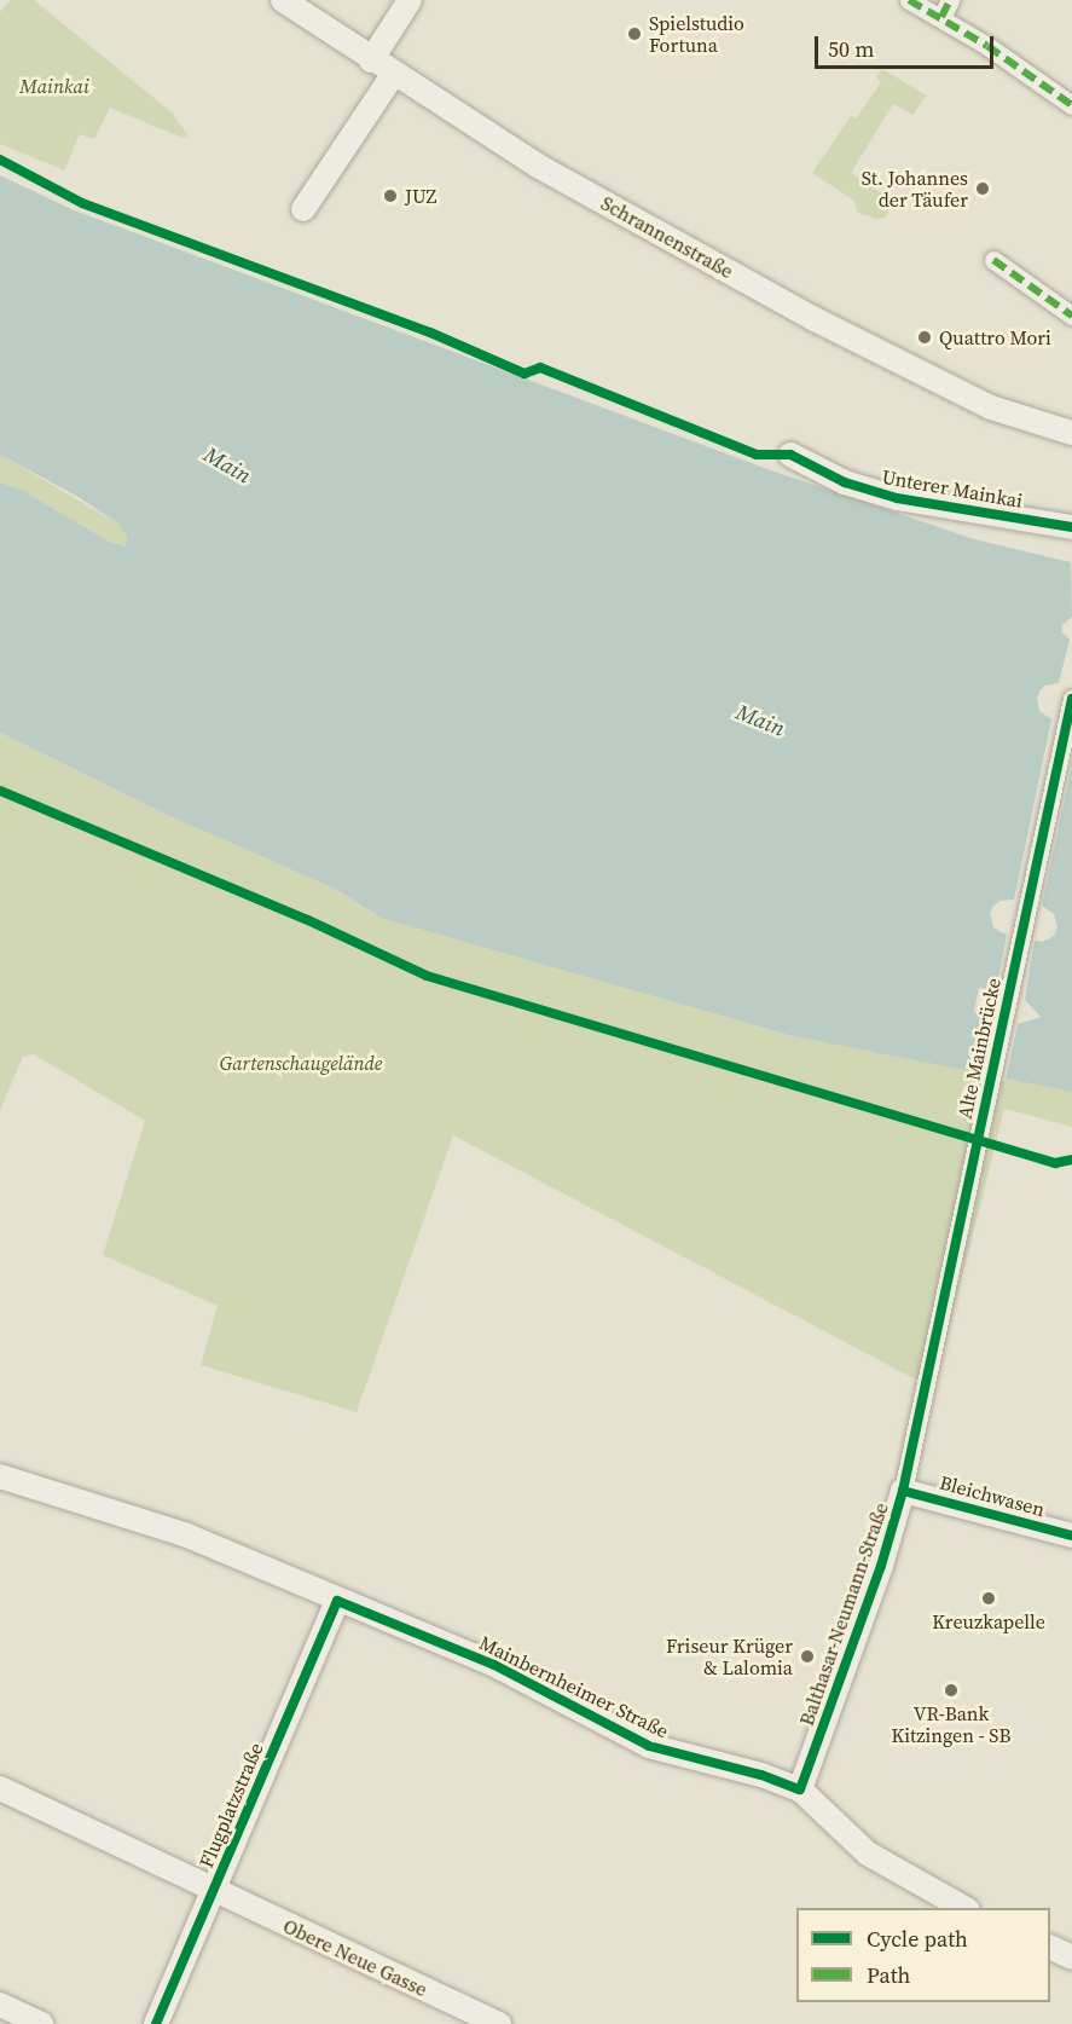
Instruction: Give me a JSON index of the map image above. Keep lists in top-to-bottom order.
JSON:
{
  "streets": {
    "street": [
      "Schrannenstraße",
      "Unterer Mainkai",
      "Alte Mainbrücke",
      "Bleichwasen",
      "Balthasar-Neumann-Straße",
      "Mainbernheimer Straße",
      "Flugplatzstraße",
      "Obere Neue Gasse"
    ]
  },
  "crossings": [
    ["Alte Mainbrücke", "Balthasar-Neumann-Straße"],
    ["Bleichwasen", "Balthasar-Neumann-Straße"],
    ["Balthasar-Neumann-Straße", "Mainbernheimer Straße"],
    ["Mainbernheimer Straße", "Flugplatzstraße"],
    ["Flugplatzstraße", "Obere Neue Gasse"]
  ],
  "water": ["Main"],
  "parks": ["Mainkai", "Gartenschaugelände"],
  "places": [
    "Spielstudio Fortuna",
    "St. Johannes der Täufer",
    "JUZ",
    "Quattro Mori",
    "Kreuzkapelle",
    "Friseur Krüger & Lalomia",
    "VR-Bank Kitzingen - SB"
  ],
  "legend": ["Cycle path", "Path"],
  "scale_bar": "50 m"
}
